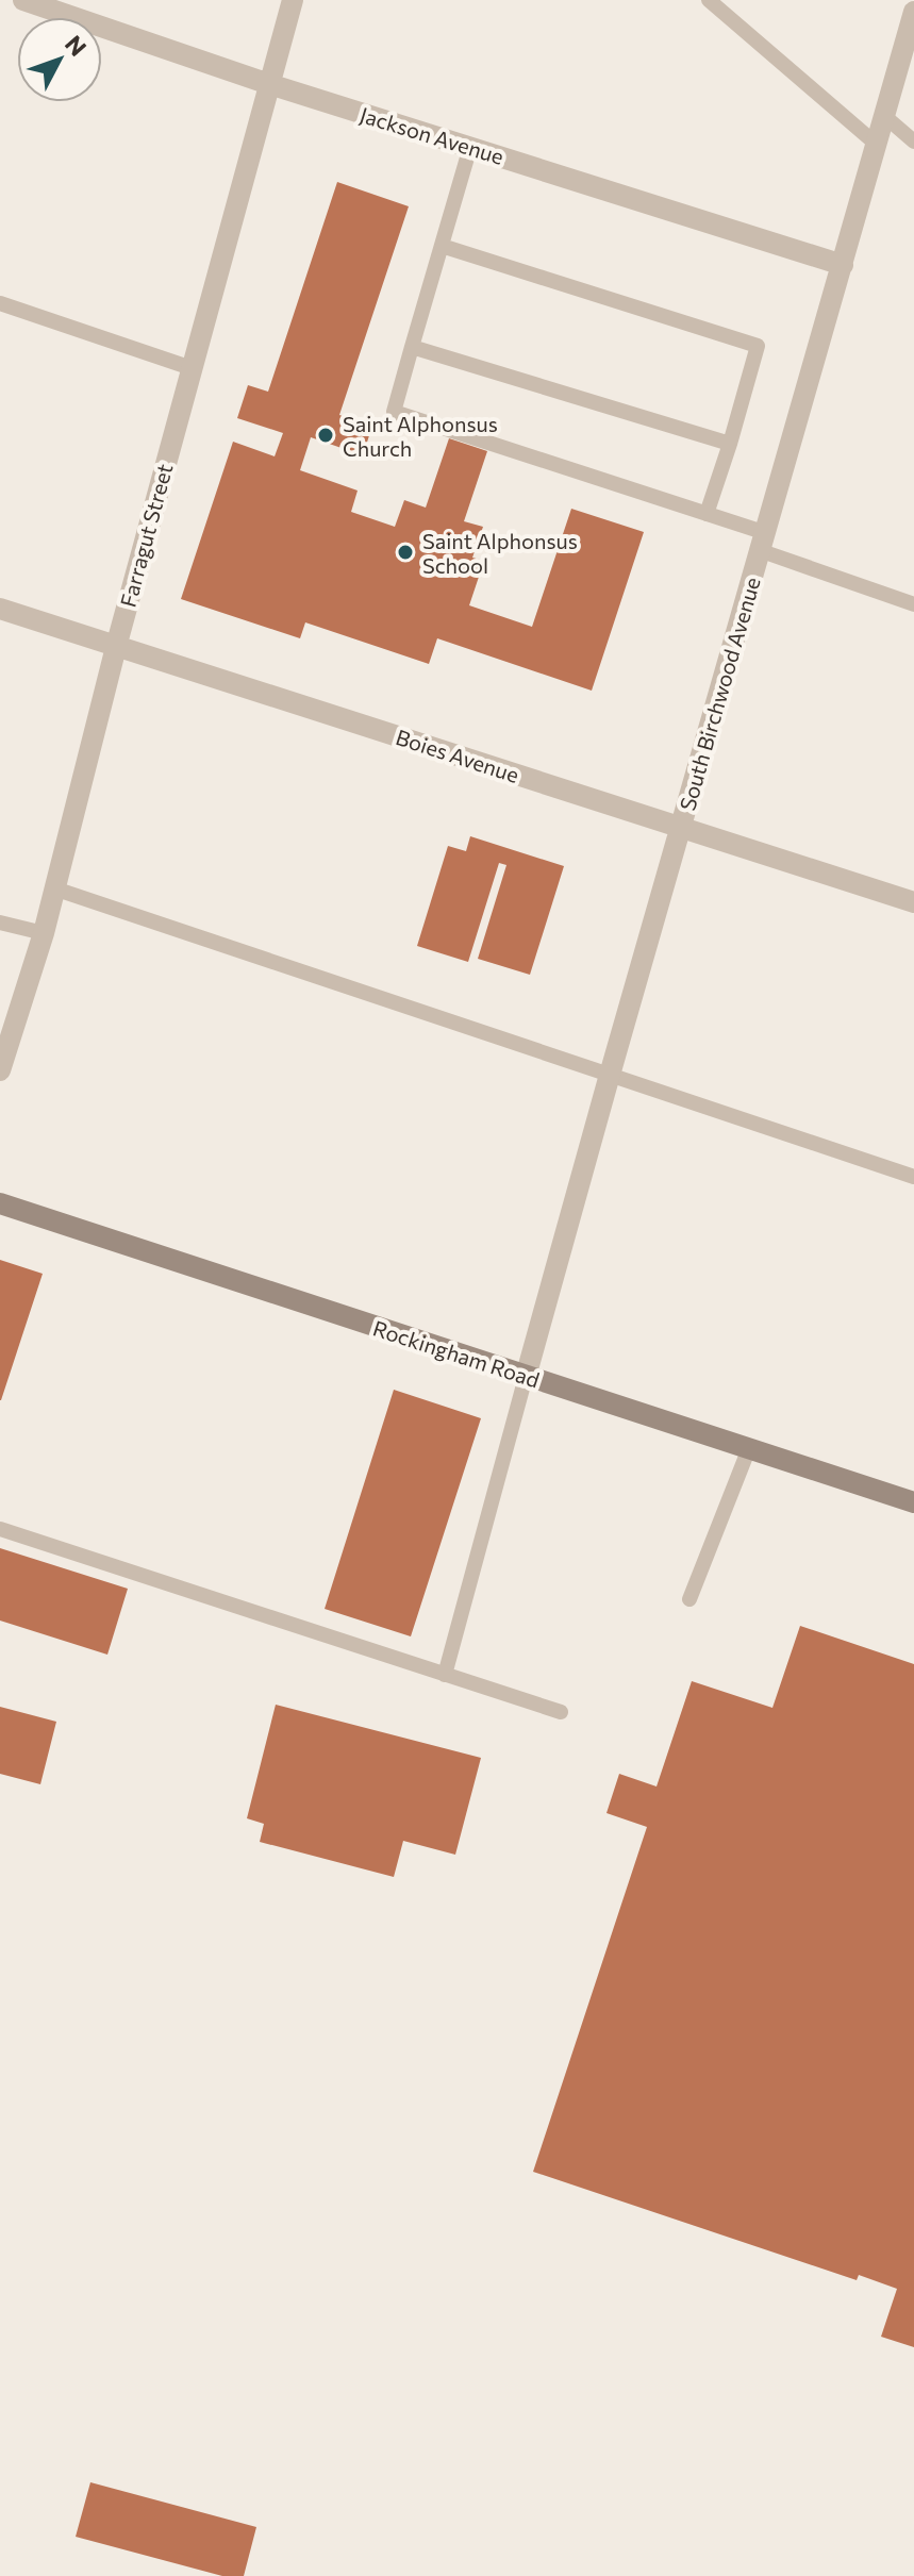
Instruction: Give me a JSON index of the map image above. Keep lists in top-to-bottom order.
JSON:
{
  "streets": {
    "street": [
      "Jackson Avenue",
      "Farragut Street",
      "South Birchwood Avenue",
      "Boies Avenue",
      "Rockingham Road"
    ]
  },
  "crossings": [
    ["Jackson Avenue", "Farragut Street"],
    ["Jackson Avenue", "South Birchwood Avenue"],
    ["Farragut Street", "Boies Avenue"],
    ["South Birchwood Avenue", "Boies Avenue"],
    ["South Birchwood Avenue", "Rockingham Road"]
  ],
  "places": ["Saint Alphonsus Church", "Saint Alphonsus School"],
  "north": "top right"
}
